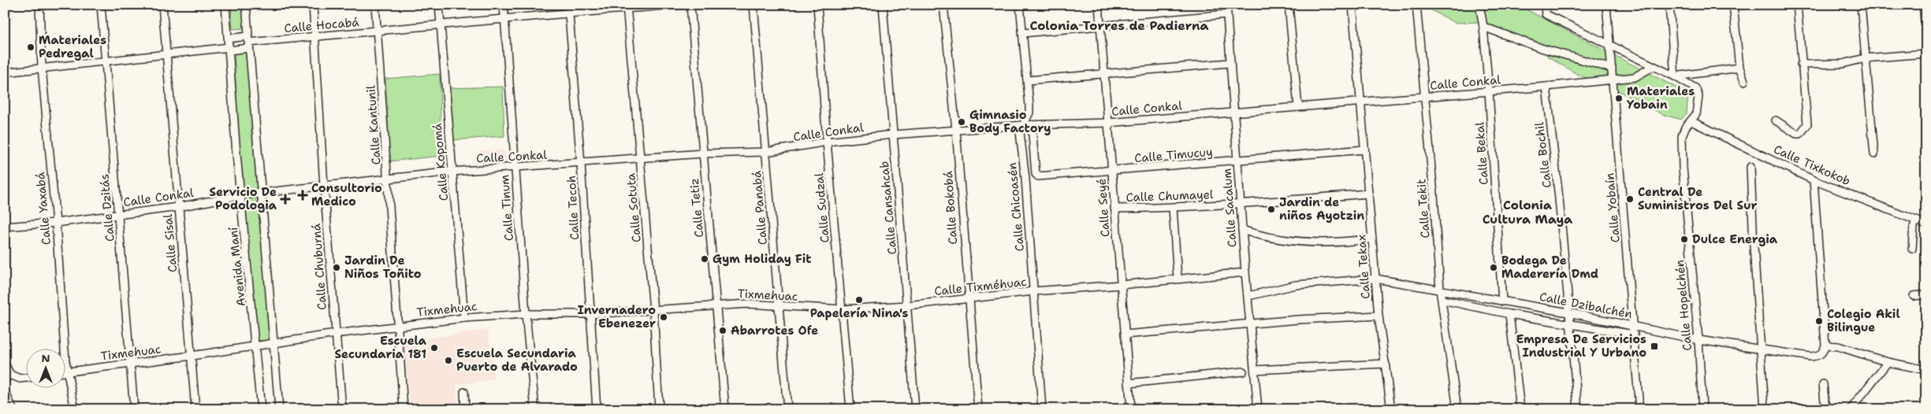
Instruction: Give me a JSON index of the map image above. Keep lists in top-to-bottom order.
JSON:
{
  "streets": {
    "street": [
      "Calle Hocabá",
      "Calle Conkal",
      "Calle Kantunil",
      "Calle Bekal",
      "Calle Timucuy",
      "Calle Bochil",
      "Calle Kopomá",
      "Calle Tixkokob",
      "Calle Chumayel",
      "Calle Chicoasén",
      "Calle Dzitás",
      "Calle Tinum",
      "Calle Tecoh",
      "Calle Sotuta",
      "Calle Tetiz",
      "Calle Panabá",
      "Calle Sudzal",
      "Calle Cansahcab",
      "Calle Bokobá",
      "Calle Seyé",
      "Calle Sacalum",
      "Calle Yobaín",
      "Calle Yaxabá",
      "Calle Tekit",
      "Calle Sisal",
      "Avenida Maní",
      "Calle Chuburná",
      "Calle Tekax",
      "Calle Tixméhuac",
      "Tixmehuac",
      "Calle Dzibalchén",
      "Calle Hopelchén"
    ]
  },
  "crossings": [
    ["Calle Hocabá", "Calle Kantunil"],
    ["Calle Hocabá", "Calle Kopomá"],
    ["Calle Hocabá", "Calle Dzitás"],
    ["Calle Hocabá", "Calle Tinum"],
    ["Calle Hocabá", "Calle Tecoh"],
    ["Calle Hocabá", "Calle Sotuta"],
    ["Calle Hocabá", "Calle Yaxabá"],
    ["Calle Hocabá", "Calle Sisal"],
    ["Calle Hocabá", "Avenida Maní"],
    ["Calle Hocabá", "Calle Chuburná"],
    ["Calle Conkal", "Calle Kantunil"],
    ["Calle Conkal", "Calle Bekal"],
    ["Calle Conkal", "Calle Timucuy"],
    ["Calle Conkal", "Calle Bochil"],
    ["Calle Conkal", "Calle Kopomá"],
    ["Calle Conkal", "Calle Chicoasén"],
    ["Calle Conkal", "Calle Dzitás"],
    ["Calle Conkal", "Calle Tinum"],
    ["Calle Conkal", "Calle Tecoh"],
    ["Calle Conkal", "Calle Sotuta"],
    ["Calle Conkal", "Calle Tetiz"],
    ["Calle Conkal", "Calle Panabá"],
    ["Calle Conkal", "Calle Sudzal"],
    ["Calle Conkal", "Calle Cansahcab"],
    ["Calle Conkal", "Calle Bokobá"],
    ["Calle Conkal", "Calle Seyé"],
    ["Calle Conkal", "Calle Sacalum"],
    ["Calle Conkal", "Calle Yobaín"],
    ["Calle Conkal", "Calle Yaxabá"],
    ["Calle Conkal", "Calle Tekit"],
    ["Calle Conkal", "Calle Sisal"],
    ["Calle Conkal", "Avenida Maní"],
    ["Calle Conkal", "Calle Chuburná"],
    ["Calle Conkal", "Calle Tekax"],
    ["Calle Kantunil", "Tixmehuac"],
    ["Calle Bekal", "Calle Dzibalchén"],
    ["Calle Timucuy", "Calle Seyé"],
    ["Calle Timucuy", "Calle Sacalum"],
    ["Calle Timucuy", "Calle Tekax"],
    ["Calle Bochil", "Calle Dzibalchén"],
    ["Calle Kopomá", "Tixmehuac"],
    ["Calle Tixkokob", "Calle Hopelchén"],
    ["Calle Chumayel", "Calle Seyé"],
    ["Calle Chumayel", "Calle Sacalum"],
    ["Calle Chumayel", "Calle Tekax"],
    ["Calle Chicoasén", "Calle Tixméhuac"],
    ["Calle Dzitás", "Tixmehuac"],
    ["Calle Tinum", "Tixmehuac"],
    ["Calle Tecoh", "Tixmehuac"],
    ["Calle Sotuta", "Tixmehuac"],
    ["Calle Tetiz", "Tixmehuac"],
    ["Calle Panabá", "Tixmehuac"],
    ["Calle Sudzal", "Calle Tixméhuac"],
    ["Calle Sudzal", "Tixmehuac"],
    ["Calle Cansahcab", "Calle Tixméhuac"],
    ["Calle Bokobá", "Calle Tixméhuac"],
    ["Calle Seyé", "Calle Tixméhuac"],
    ["Calle Sacalum", "Calle Tixméhuac"],
    ["Calle Sacalum", "Calle Dzibalchén"],
    ["Calle Yobaín", "Calle Dzibalchén"],
    ["Calle Yaxabá", "Tixmehuac"],
    ["Calle Tekit", "Calle Dzibalchén"],
    ["Calle Sisal", "Tixmehuac"],
    ["Avenida Maní", "Tixmehuac"],
    ["Calle Chuburná", "Tixmehuac"],
    ["Calle Tekax", "Calle Dzibalchén"],
    ["Calle Tixméhuac", "Tixmehuac"],
    ["Calle Dzibalchén", "Calle Hopelchén"]
  ],
  "districts": ["Colonia Torres de Padierna", "Colonia Cultura Maya"],
  "places": {
    "other": [
      "Materiales Pedregal",
      "Materiales Yobain",
      "Gimnasio Body Factory",
      "Central De Suministros Del Sur",
      "Jardin de niños Ayotzin",
      "Dulce Energia",
      "Gym Holiday Fit",
      "Jardin De Niños Toñito",
      "Bodega De Maderería Dmd",
      "Papelería Nina's",
      "Invernadero Ebenezer",
      "Colegio Akil Bilingue",
      "Abarrotes Ofe",
      "Escuela Secundaria 181",
      "Escuela Secundaria Puerto de Alvarado"
    ],
    "health": ["Consultorio Medico", "Servicio De Podologia"],
    "transit": ["Empresa De Servicios Industrial Y Urbano"]
  },
  "north": "top"
}
